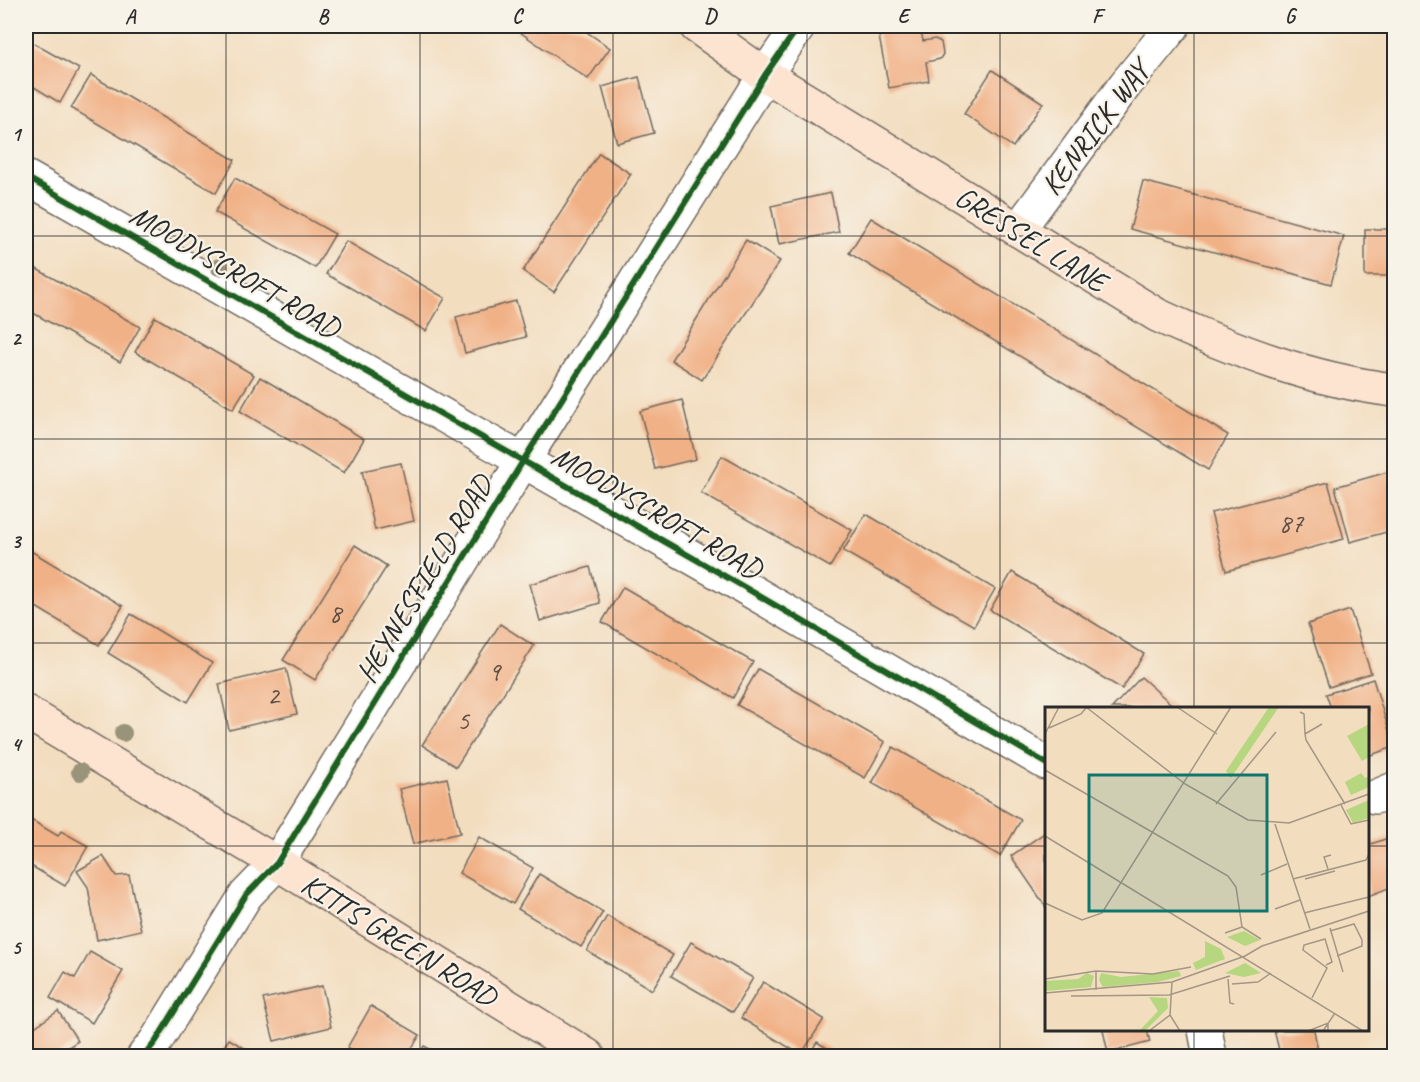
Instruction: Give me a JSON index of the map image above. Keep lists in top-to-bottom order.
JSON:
{
  "streets": {
    "street": [
      "KENRICK WAY",
      "GRESSEL LANE",
      "MOODYSCROFT ROAD",
      "HEYNESFIELD ROAD",
      "KITTS GREEN ROAD"
    ]
  },
  "crossings": [
    ["KENRICK WAY", "GRESSEL LANE"],
    ["GRESSEL LANE", "HEYNESFIELD ROAD"],
    ["MOODYSCROFT ROAD", "HEYNESFIELD ROAD"],
    ["HEYNESFIELD ROAD", "KITTS GREEN ROAD"]
  ],
  "house_numbers": [
    "87",
    "8",
    "9",
    "2",
    "5"
  ],
  "grid": {
    "columns": [
      "A",
      "B",
      "C",
      "D",
      "E",
      "F",
      "G"
    ],
    "rows": [
      "1",
      "2",
      "3",
      "4",
      "5"
    ]
  }
}
